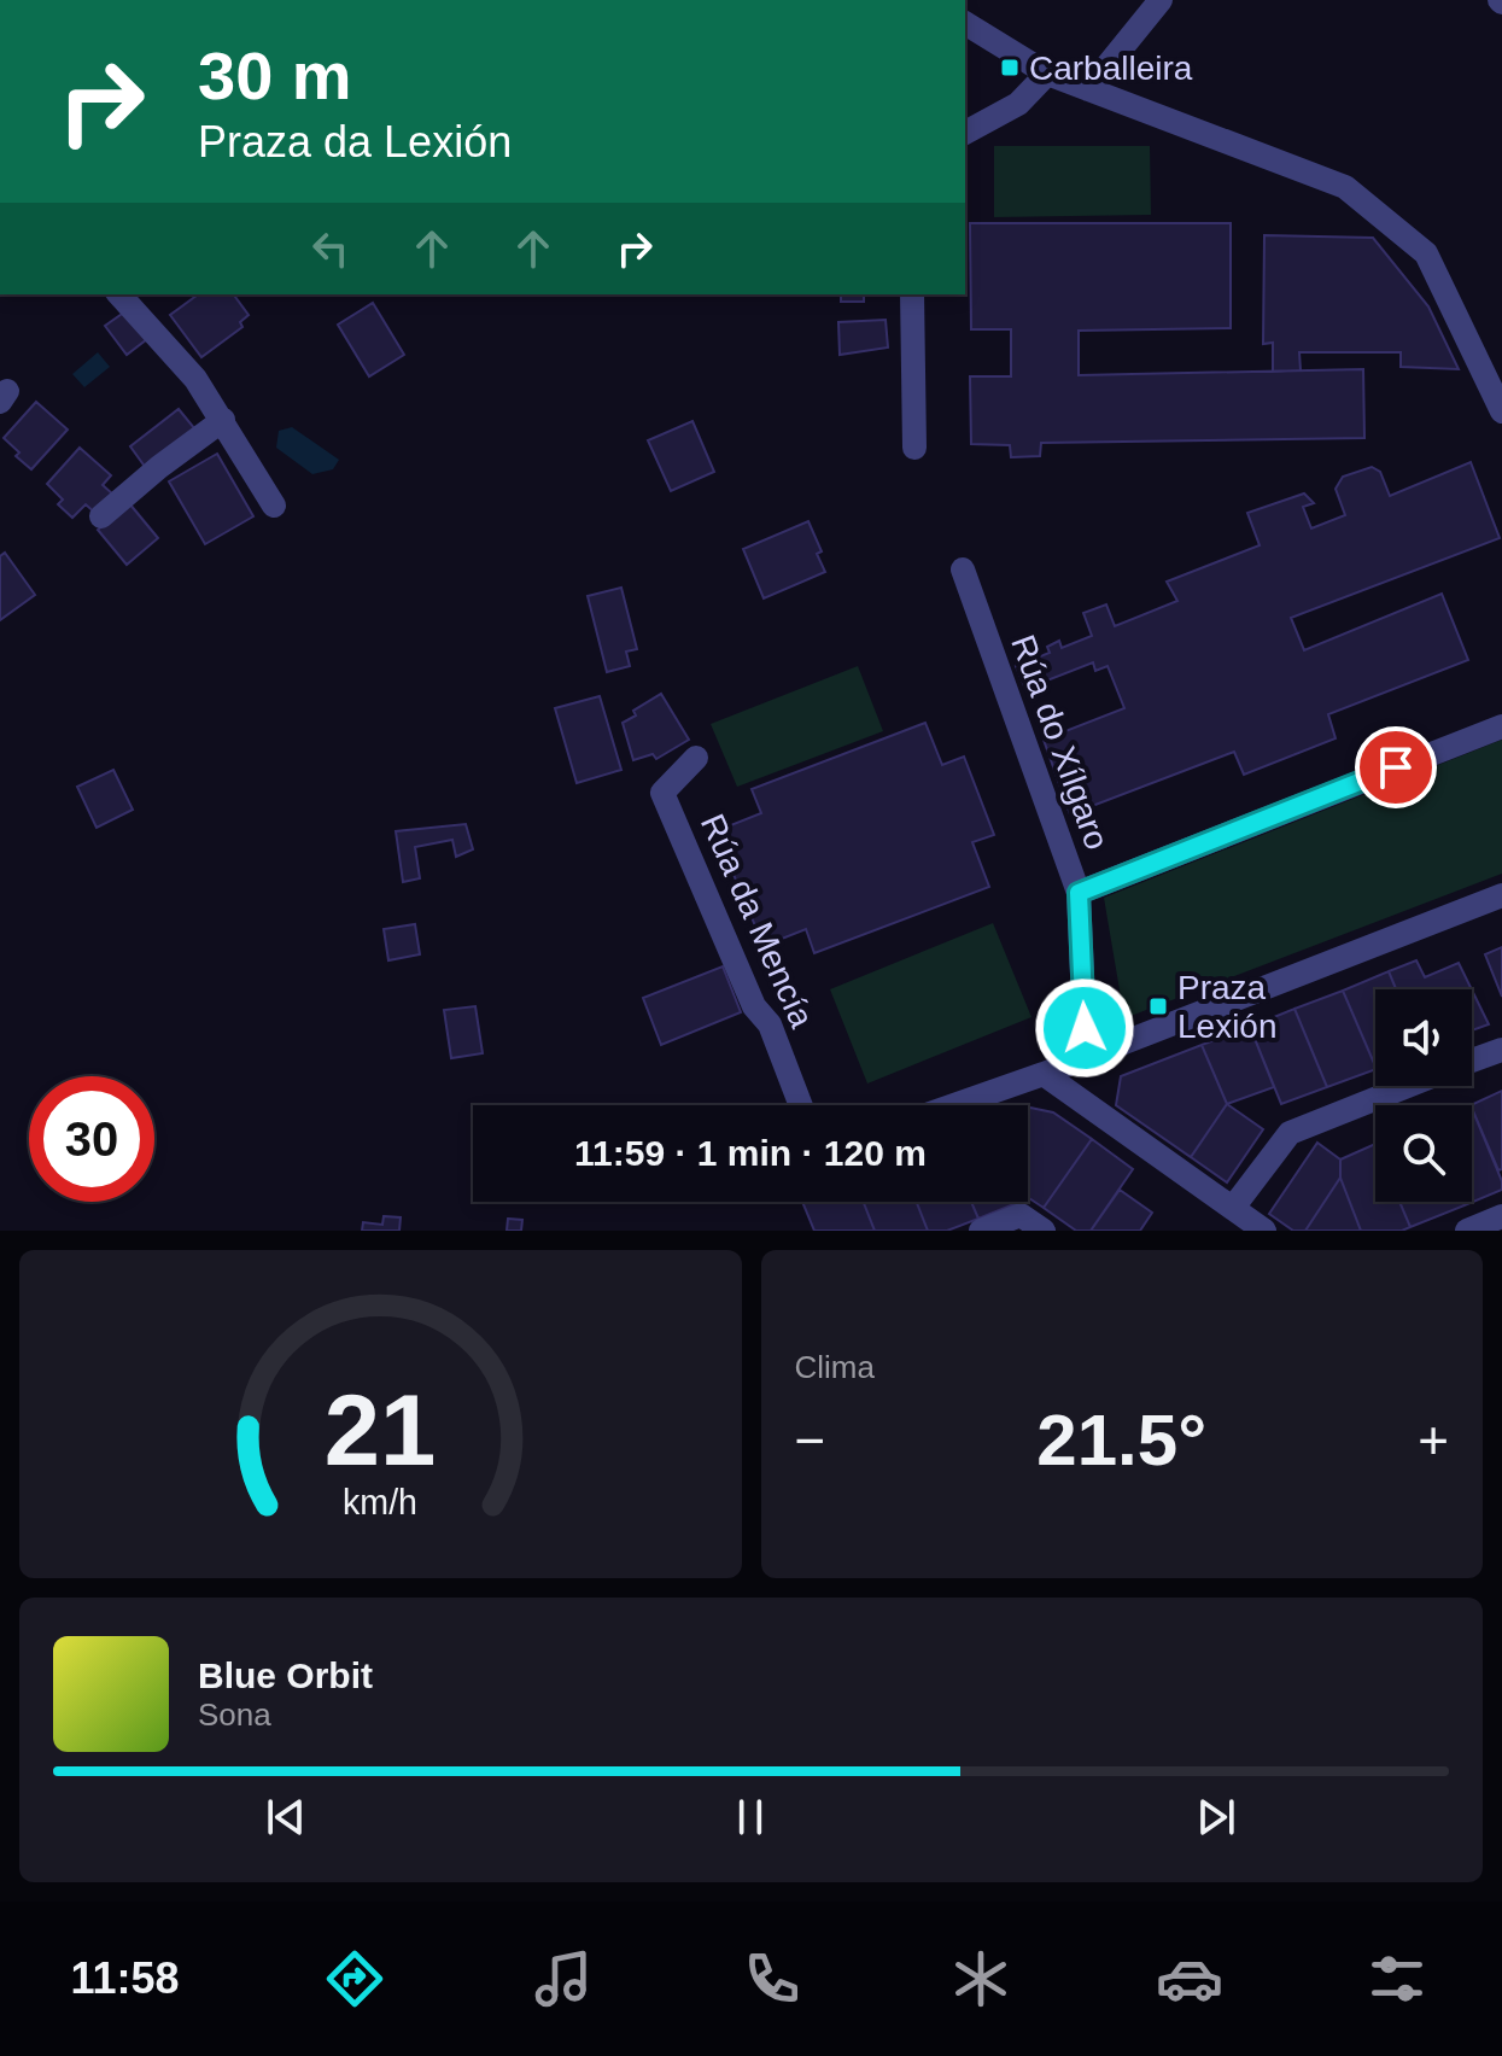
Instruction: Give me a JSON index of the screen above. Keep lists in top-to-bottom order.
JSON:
{
  "streets": {
    "street": ["Rúa do Xílgaro", "Rúa da Mencía"]
  },
  "places": {
    "transit": ["Carballeira", "Praza Lexión"]
  },
  "page": {
    "turn": ["30 m", "Praza da Lexión"],
    "limit": "30",
    "trip": "11:59 · 1 min · 120 m",
    "tile": "Clima",
    "heat": ["−", "21.5°", "+"],
    "song": ["Blue Orbit", "Sona"],
    "tabs": "11:58",
    "gauge": ["21", "km/h"]
  }
}
